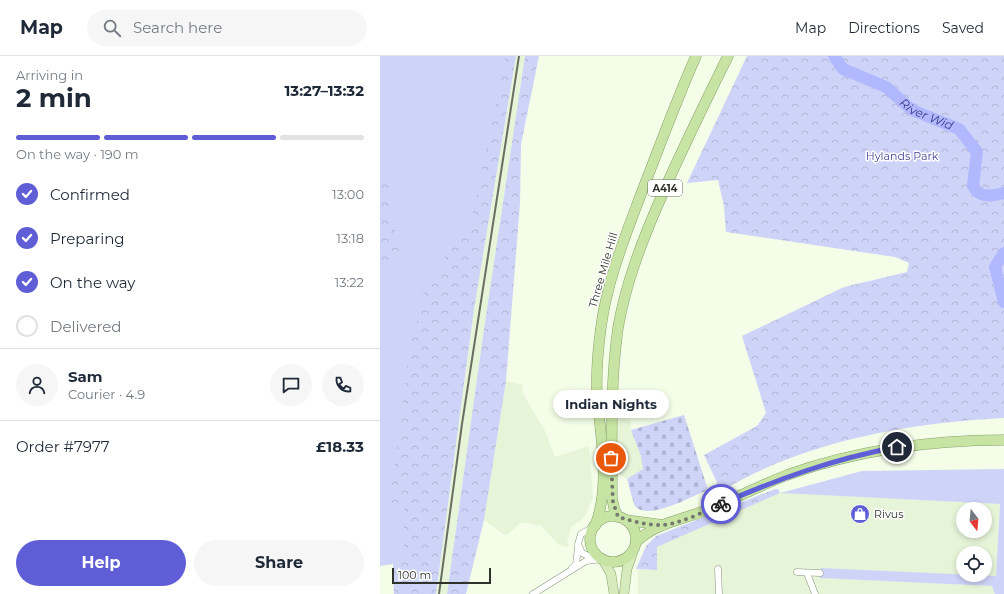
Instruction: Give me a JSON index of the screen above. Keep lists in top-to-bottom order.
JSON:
{
  "streets": {
    "highway": ["A414", "Three Mile Hill"]
  },
  "crossings": [
    ["A414", "Three Mile Hill"]
  ],
  "water": ["River Wid"],
  "parks": ["Hylands Park"],
  "places": {
    "other": ["Indian Nights"],
    "shop": ["Rivus"]
  },
  "scale_bar": "100 m",
  "north": "bottom",
  "page": {
    "header": "Map",
    "search": "Search here",
    "nav": ["Map", "Directions", "Saved"],
    "heading": ["2 min", "Arriving in", "13:27–13:32"],
    "panel": [
      "Sam",
      "Courier · 4.9",
      "Order #7977",
      "£18.33"
    ],
    "bar": "On the way · 190 m",
    "list": [
      ["Confirmed", "13:00"],
      ["Preparing", "13:18"],
      ["On the way", "13:22"],
      "Delivered"
    ],
    "bubble": "Indian Nights",
    "buttons": ["Help", "Share"],
    "scale": "100 m"
  }
}
